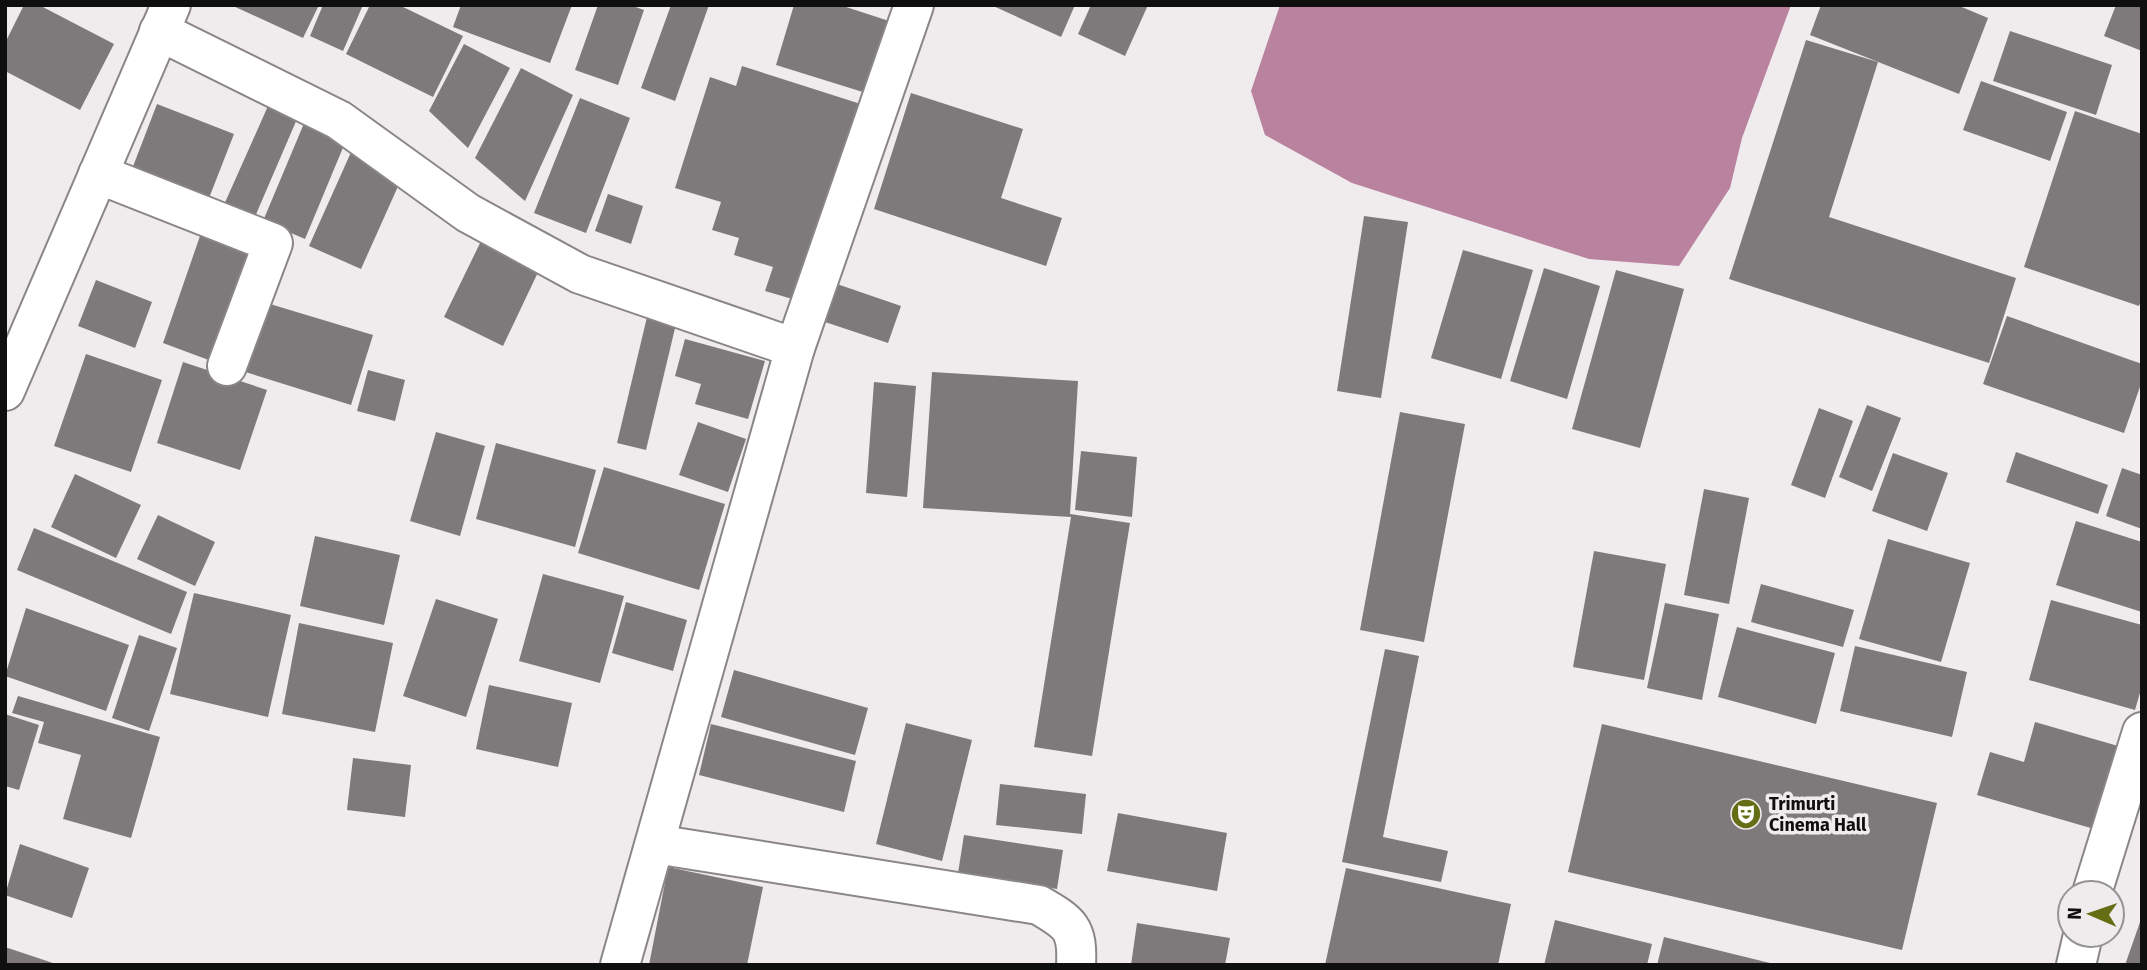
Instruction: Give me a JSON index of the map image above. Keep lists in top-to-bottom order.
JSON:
{
  "places": {
    "theatre": ["Trimurti Cinema Hall"]
  },
  "north": "left"
}
